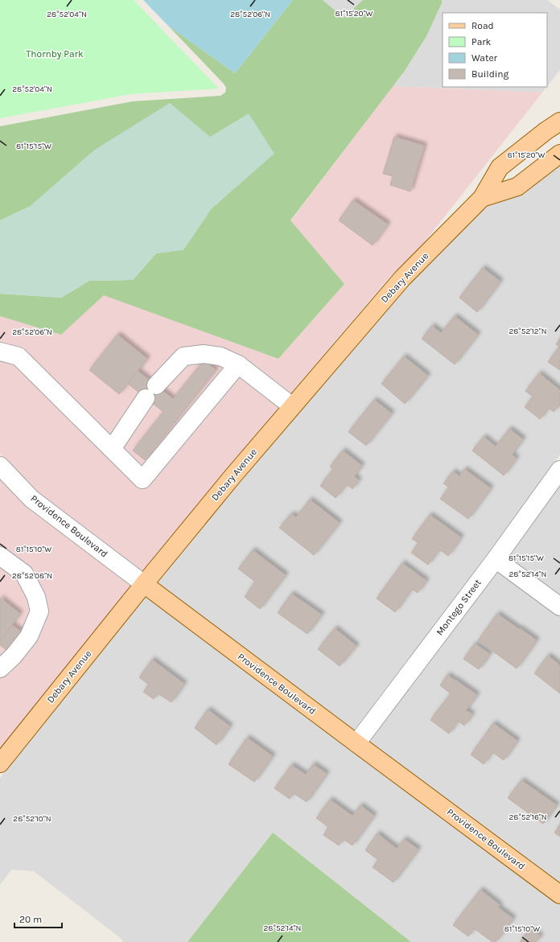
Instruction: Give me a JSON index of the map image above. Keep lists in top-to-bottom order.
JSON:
{
  "streets": {
    "main road": ["Debary Avenue", "Providence Boulevard"],
    "street": ["Montego Street"]
  },
  "crossings": [
    ["Debary Avenue", "Providence Boulevard"],
    ["Providence Boulevard", "Montego Street"]
  ],
  "parks": ["Thornby Park"],
  "legend": [
    "Road",
    "Park",
    "Water",
    "Building"
  ],
  "scale_bar": "20 m",
  "coordinates": [
    "81°15'20\"W",
    "28°52'04\"N",
    "28°52'06\"N",
    "81°15'15\"W",
    "28°52'12\"N",
    "81°15'10\"W",
    "28°52'14\"N",
    "28°52'08\"N",
    "28°52'16\"N",
    "28°52'10\"N"
  ]
}
